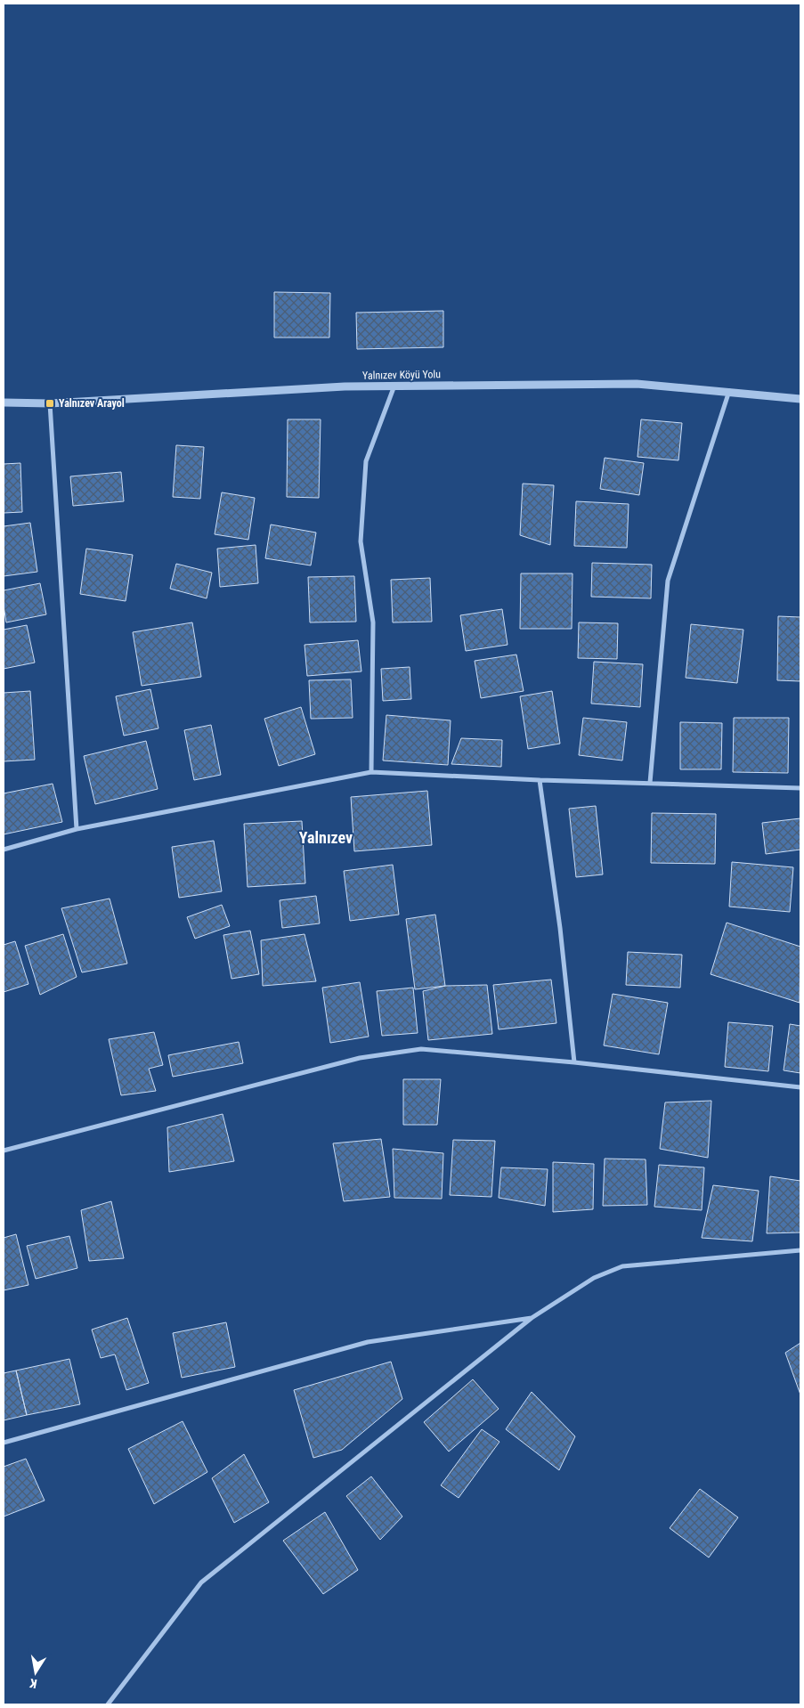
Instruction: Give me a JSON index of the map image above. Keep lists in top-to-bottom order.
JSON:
{
  "streets": {
    "street": ["Yalnızev Köyü Yolu"]
  },
  "districts": ["Yalnızev"],
  "places": {
    "transit": ["Yalnızev Arayol"]
  },
  "north": "bottom"
}
